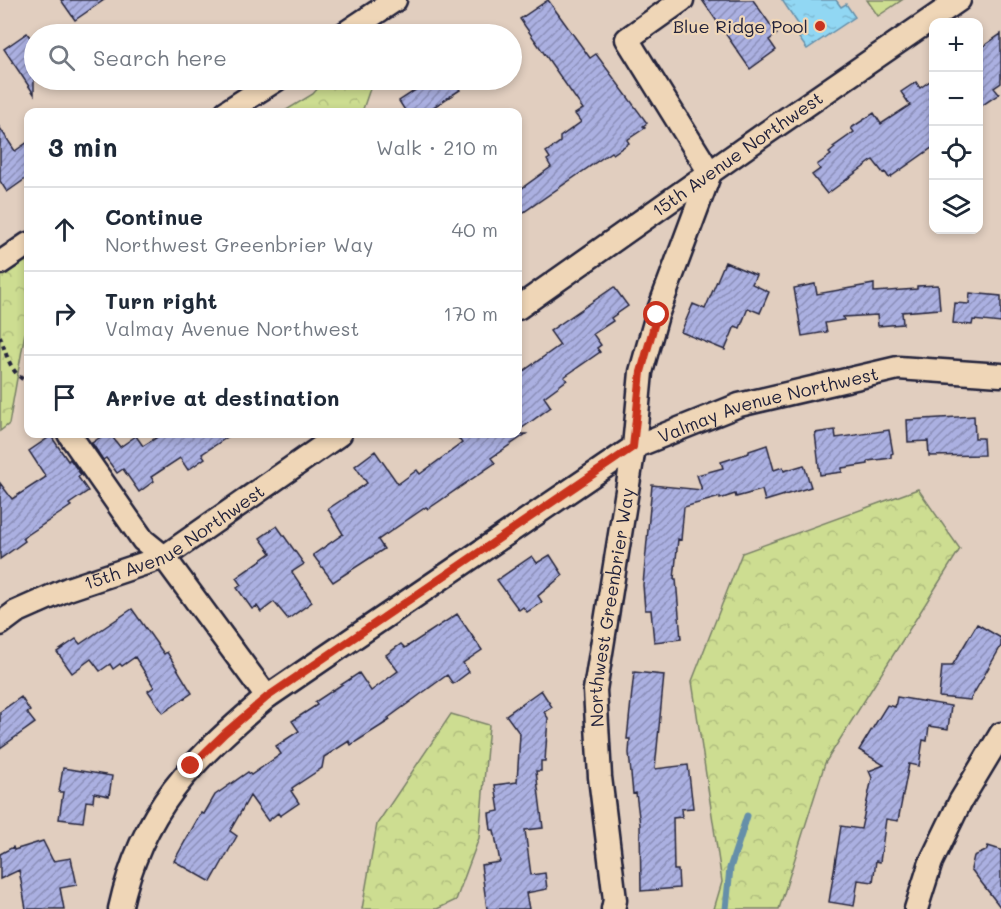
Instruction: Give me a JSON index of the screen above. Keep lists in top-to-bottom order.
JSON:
{
  "streets": {
    "street": ["15th Avenue Northwest", "Valmay Avenue Northwest", "Northwest Greenbrier Way"]
  },
  "crossings": [
    ["15th Avenue Northwest", "Northwest Greenbrier Way"],
    ["Valmay Avenue Northwest", "Northwest Greenbrier Way"]
  ],
  "places": ["Blue Ridge Pool"],
  "page": {
    "map_buttons": ["+", "−"],
    "search": "Search here",
    "heading": ["3 min", "Walk · 210 m"],
    "list": [
      ["Continue", "Northwest Greenbrier Way", "40 m"],
      ["Turn right", "Valmay Avenue Northwest", "170 m"],
      "Arrive at destination"
    ]
  }
}
